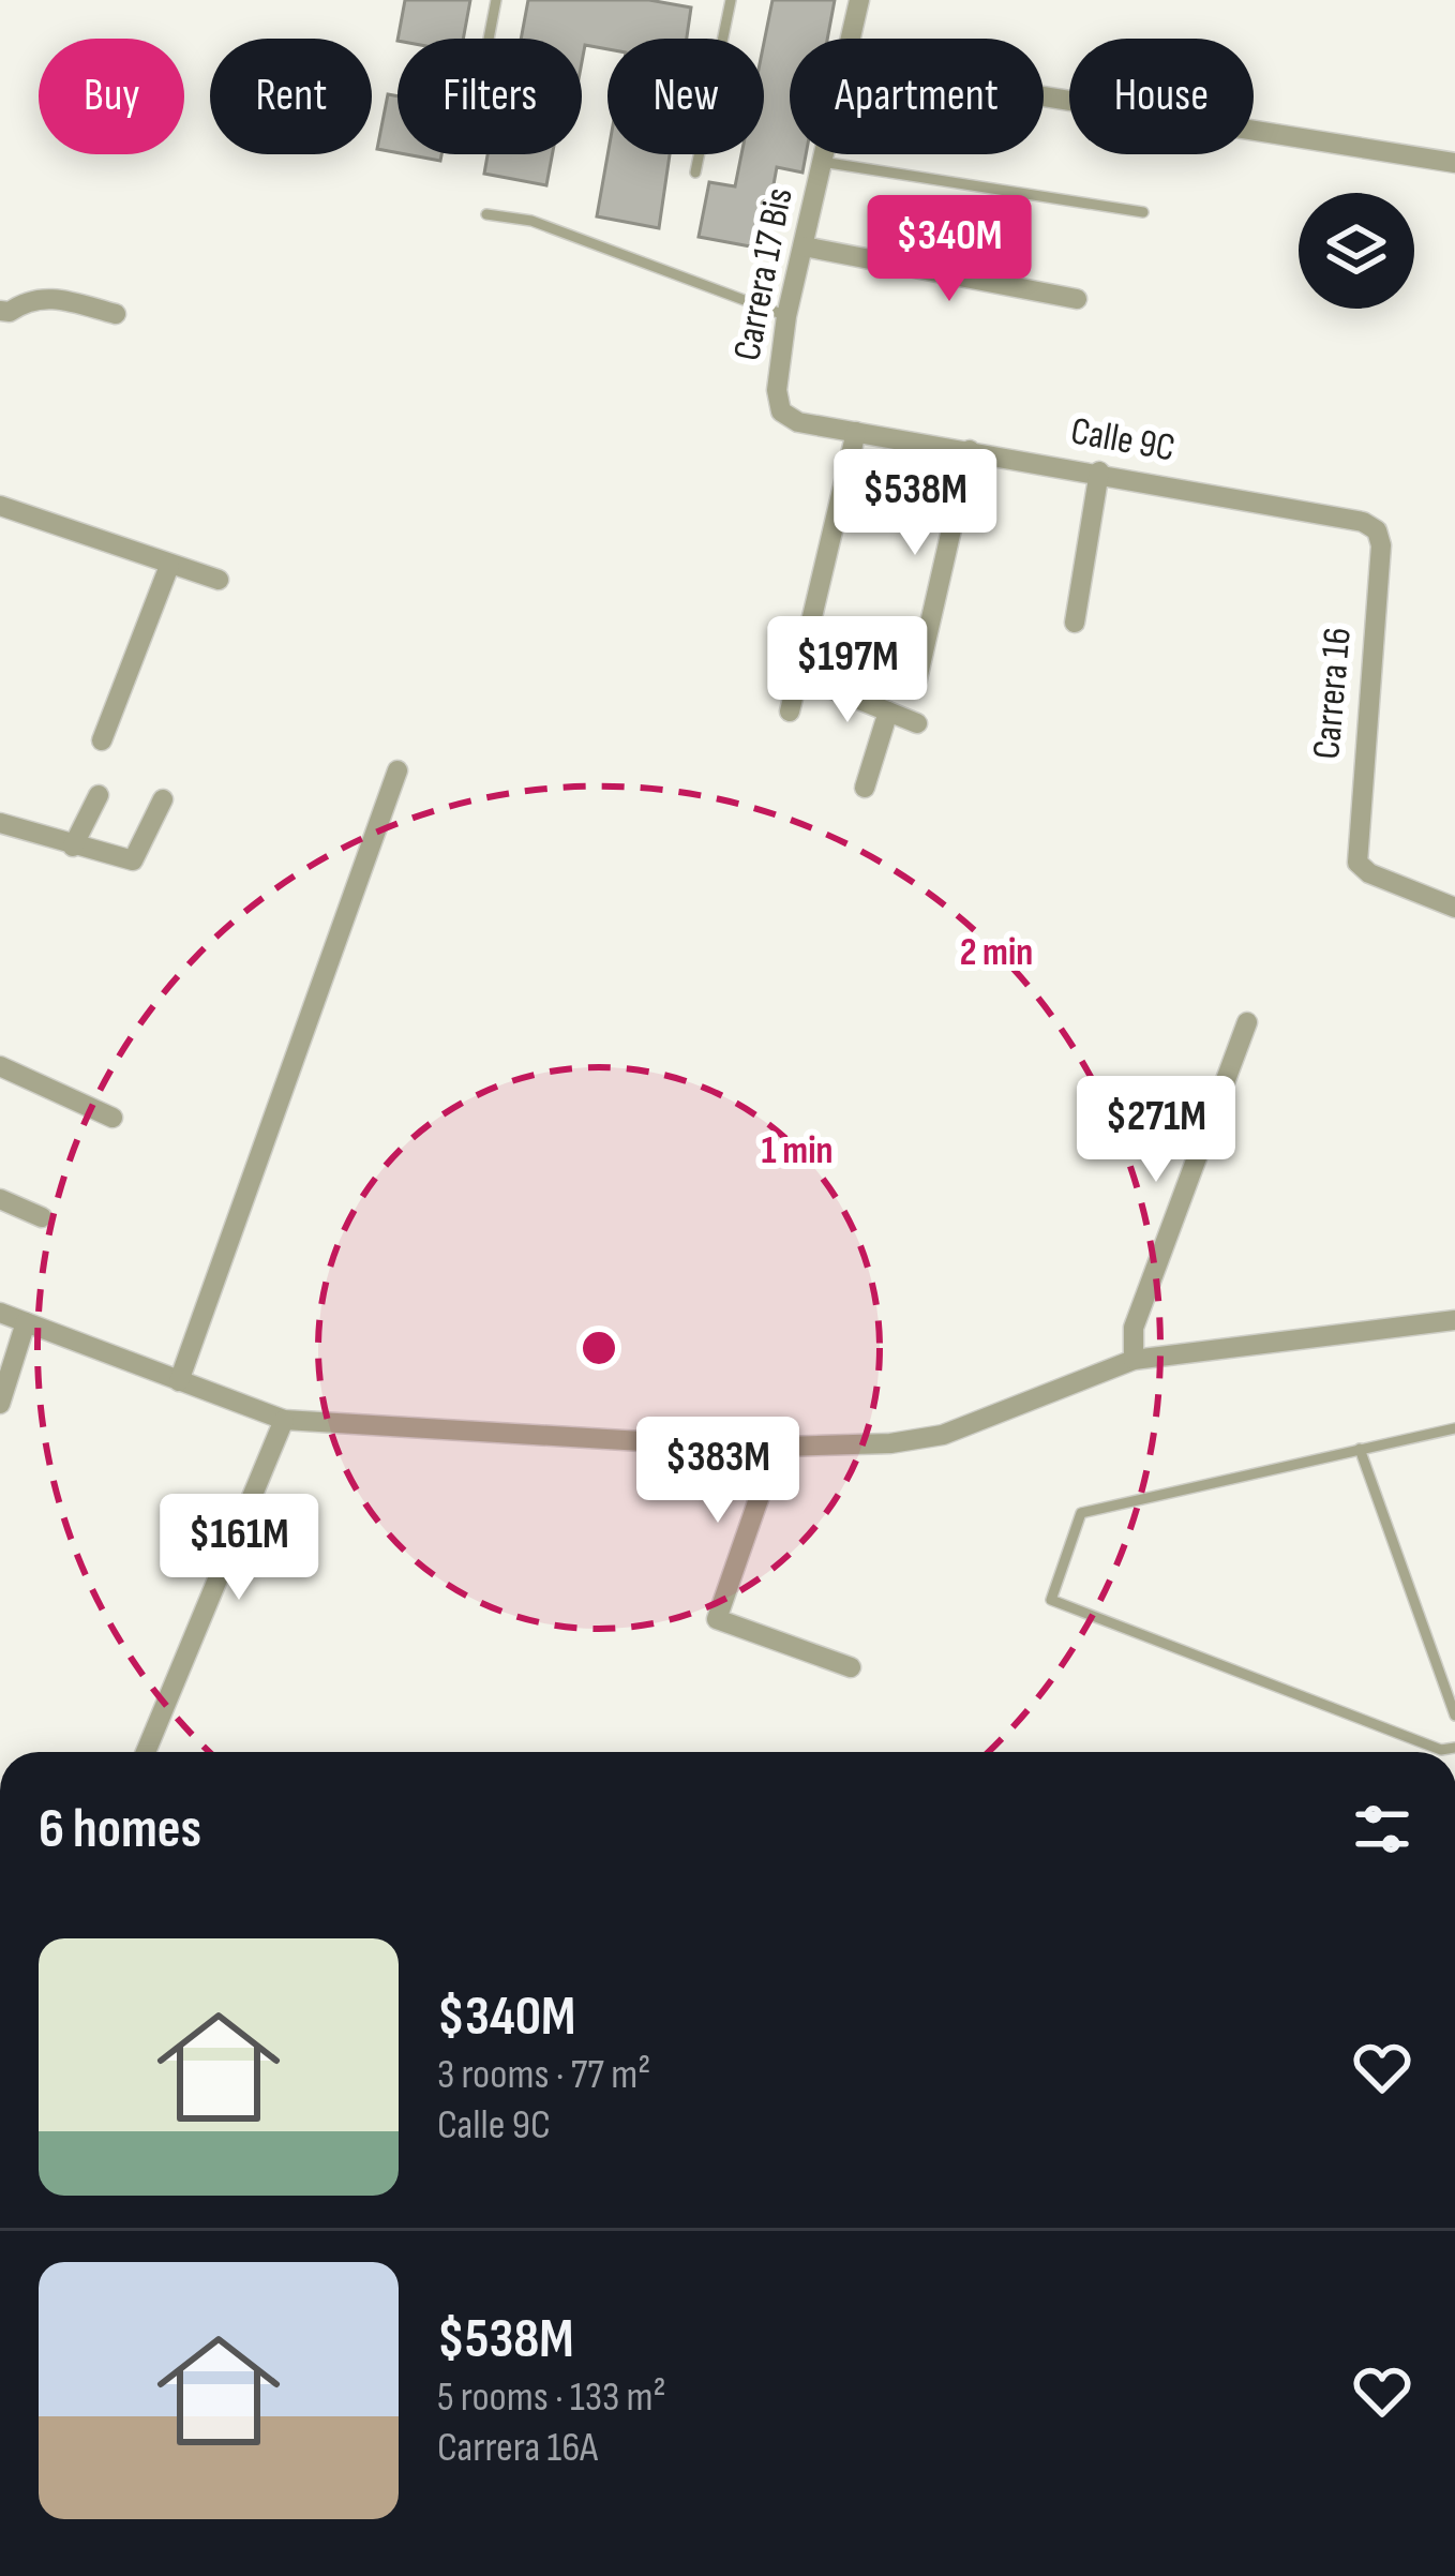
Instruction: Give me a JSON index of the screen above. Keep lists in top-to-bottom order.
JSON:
{
  "streets": {
    "street": ["Carrera 17 Bis", "Calle 9C", "Carrera 16"]
  },
  "crossings": [
    ["Carrera 17 Bis", "Calle 9C"],
    ["Calle 9C", "Carrera 16"]
  ],
  "page": {
    "chip": [
      "Buy",
      "Rent",
      "Filters",
      "New",
      "Apartment",
      "House"
    ],
    "price": [
      "$340M",
      "$538M",
      "$197M",
      "$271M",
      "$383M",
      "$161M"
    ],
    "heading": "6 homes",
    "list": [
      {
        "name": "$340M",
        "note": "3 rooms · 77 m² · Calle 9C"
      },
      {
        "name": "$538M",
        "note": "5 rooms · 133 m² · Carrera 16A"
      }
    ]
  },
  "rings": ["2 min", "1 min"]
}
